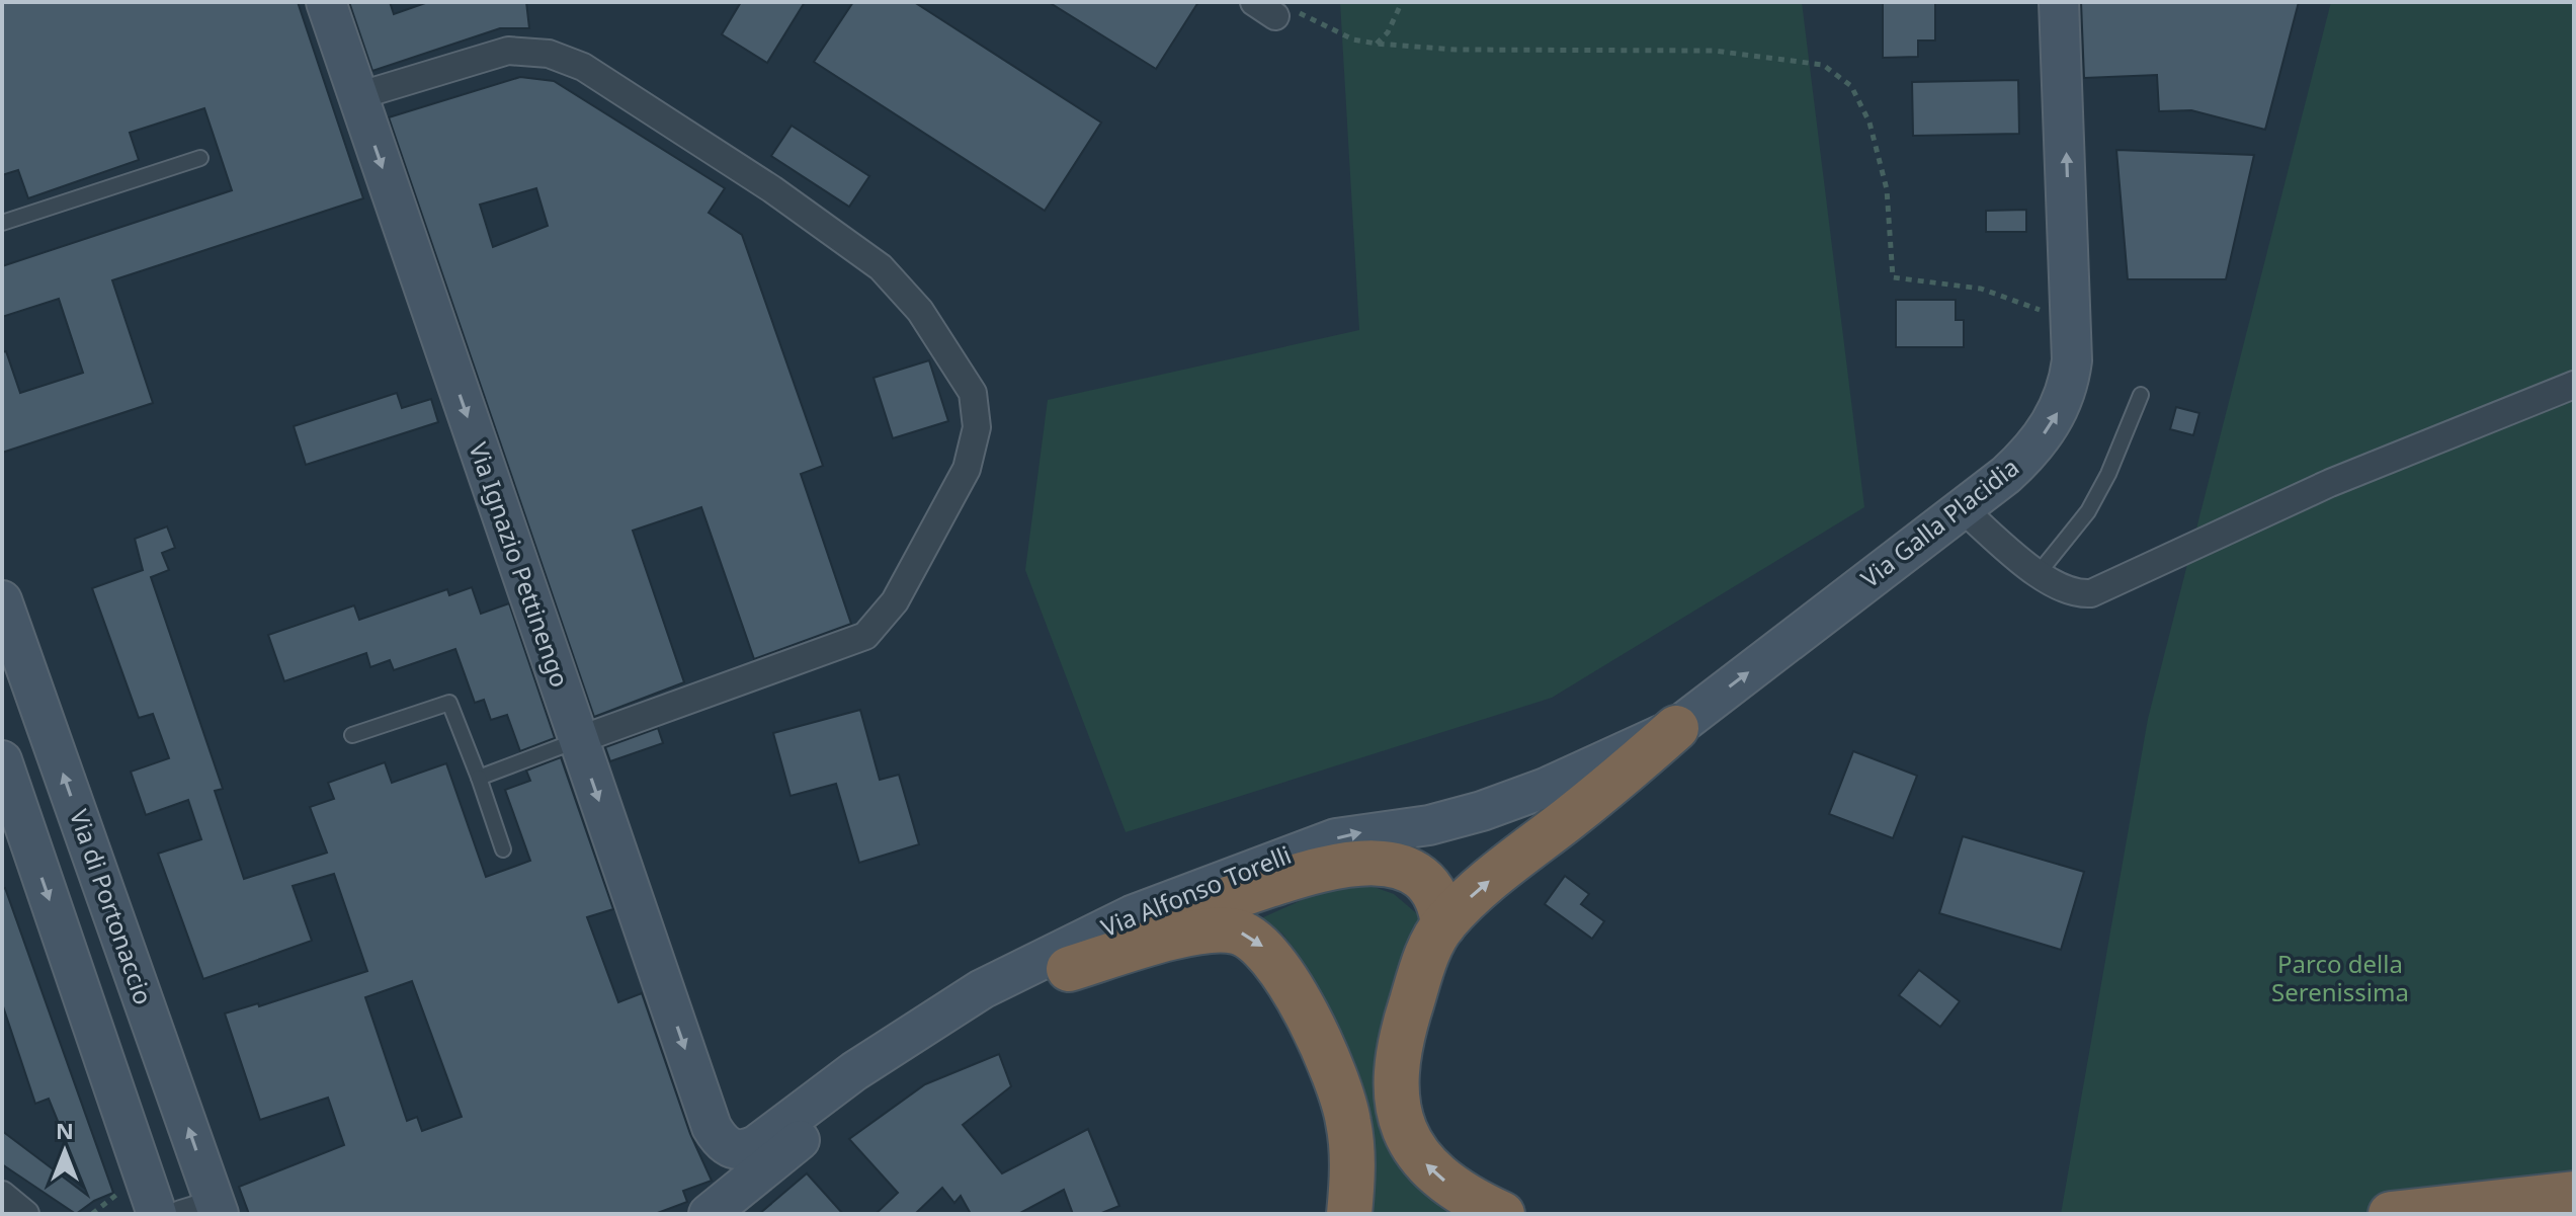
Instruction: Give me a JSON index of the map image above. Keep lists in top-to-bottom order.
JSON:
{
  "streets": {
    "main road": [
      "Via Galla Placidia",
      "Via Ignazio Pettinengo",
      "Via Alfonso Torelli",
      "Via di Portonaccio"
    ]
  },
  "crossings": [
    ["Via Galla Placidia", "Via Alfonso Torelli"],
    ["Via Ignazio Pettinengo", "Via Alfonso Torelli"]
  ],
  "one_way": ["Via Galla Placidia", "Via Ignazio Pettinengo"],
  "parks": ["Parco della Serenissima"],
  "north": "top"
}
